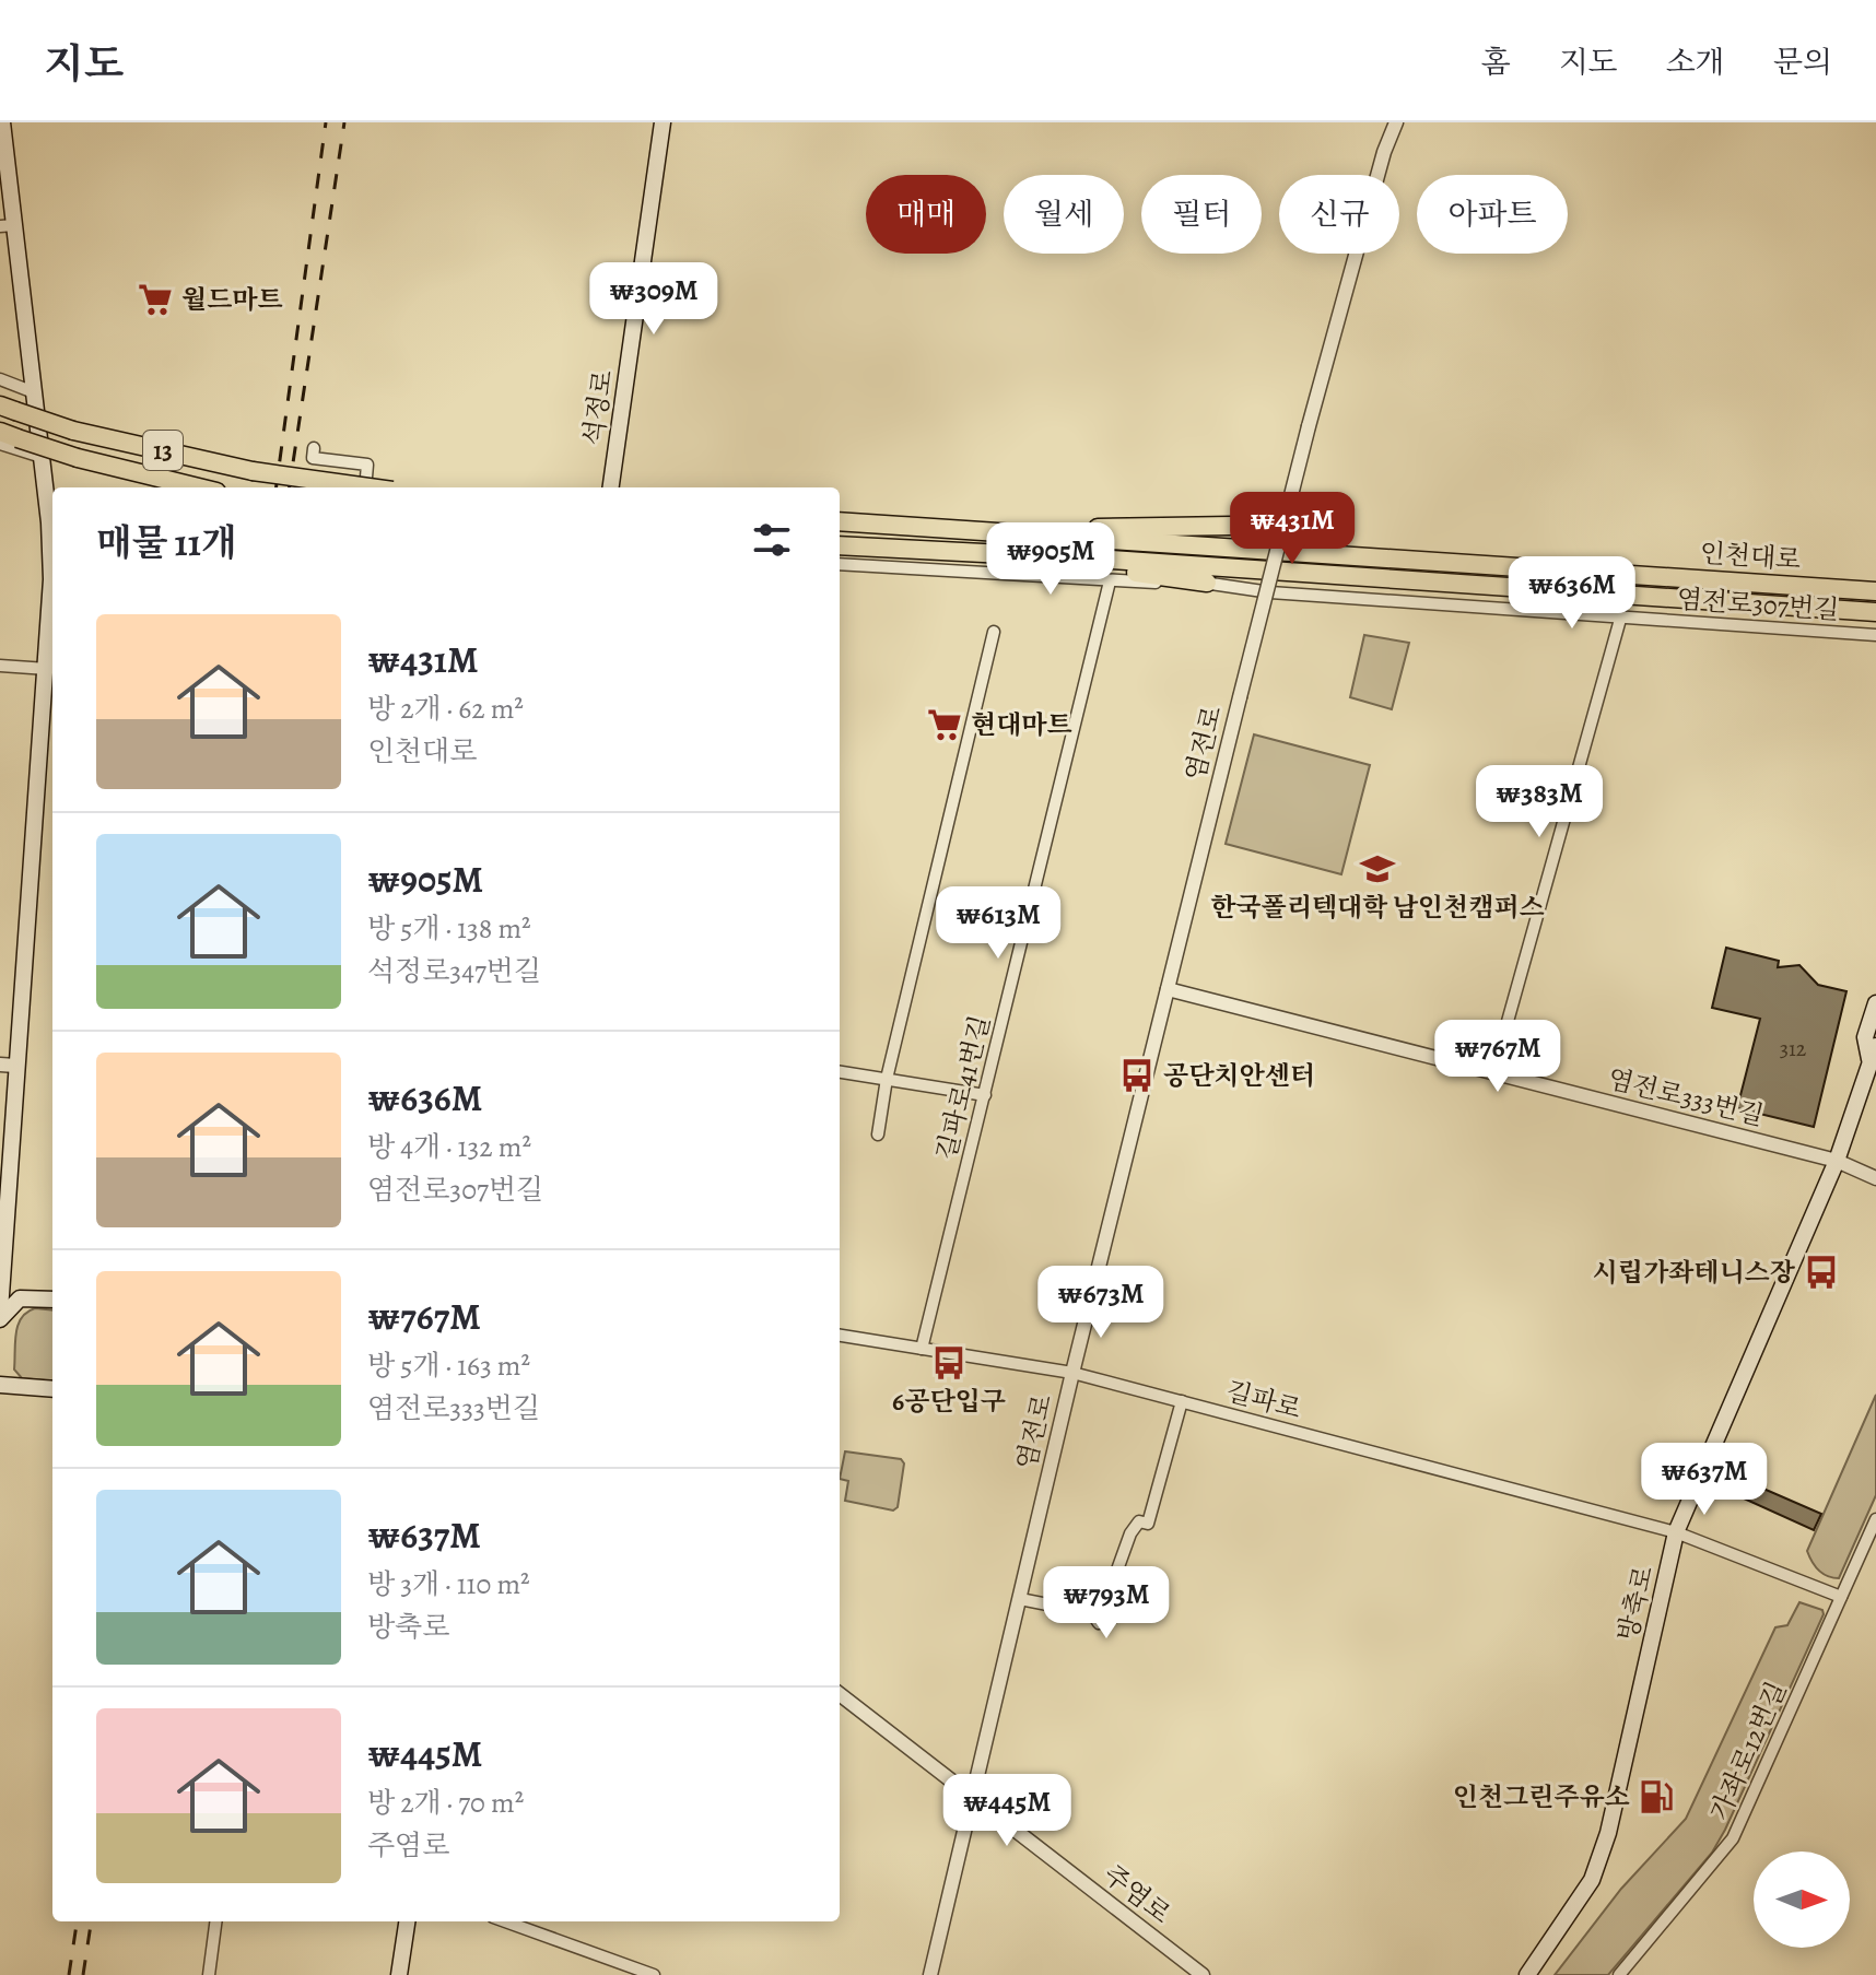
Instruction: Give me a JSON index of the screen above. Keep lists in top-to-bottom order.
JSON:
{
  "streets": {
    "highway": ["13", "인천대로"],
    "main road": ["석정로", "방축로"],
    "street": [
      "염전로307번길",
      "염전로",
      "길파로41번길",
      "염전로333번길",
      "길파로",
      "가좌로12번길",
      "주염로"
    ]
  },
  "crossings": [
    ["염전로307번길", "길파로41번길"],
    ["염전로", "염전로333번길"],
    ["염전로", "길파로"],
    ["염전로", "주염로"],
    ["길파로41번길", "길파로"],
    ["염전로333번길", "방축로"],
    ["길파로", "방축로"],
    ["길파로", "가좌로12번길"]
  ],
  "places": {
    "supermarket": ["월드마트", "현대마트"],
    "school or university": ["한국폴리텍대학 남인천캠퍼스"],
    "bus stop": ["공단치안센터", "시립가좌테니스장", "6공단입구"],
    "fuel station": ["인천그린주유소"]
  },
  "house_numbers": ["312"],
  "north": "right",
  "page": {
    "header": "지도",
    "nav": [
      "홈",
      "지도",
      "소개",
      "문의"
    ],
    "chip": [
      "매매",
      "월세",
      "필터",
      "신규",
      "아파트"
    ],
    "price": [
      "₩309M",
      "₩431M",
      "₩905M",
      "₩636M",
      "₩383M",
      "₩613M",
      "₩767M",
      "₩673M",
      "₩637M",
      "₩793M",
      "₩445M"
    ],
    "heading": "매물 11개",
    "list": [
      {
        "name": "₩431M",
        "note": "방 2개 · 62 m² · 인천대로"
      },
      {
        "name": "₩905M",
        "note": "방 5개 · 138 m² · 석정로347번길"
      },
      {
        "name": "₩636M",
        "note": "방 4개 · 132 m² · 염전로307번길"
      },
      {
        "name": "₩767M",
        "note": "방 5개 · 163 m² · 염전로333번길"
      },
      {
        "name": "₩637M",
        "note": "방 3개 · 110 m² · 방축로"
      },
      {
        "name": "₩445M",
        "note": "방 2개 · 70 m² · 주염로"
      }
    ]
  }
}
